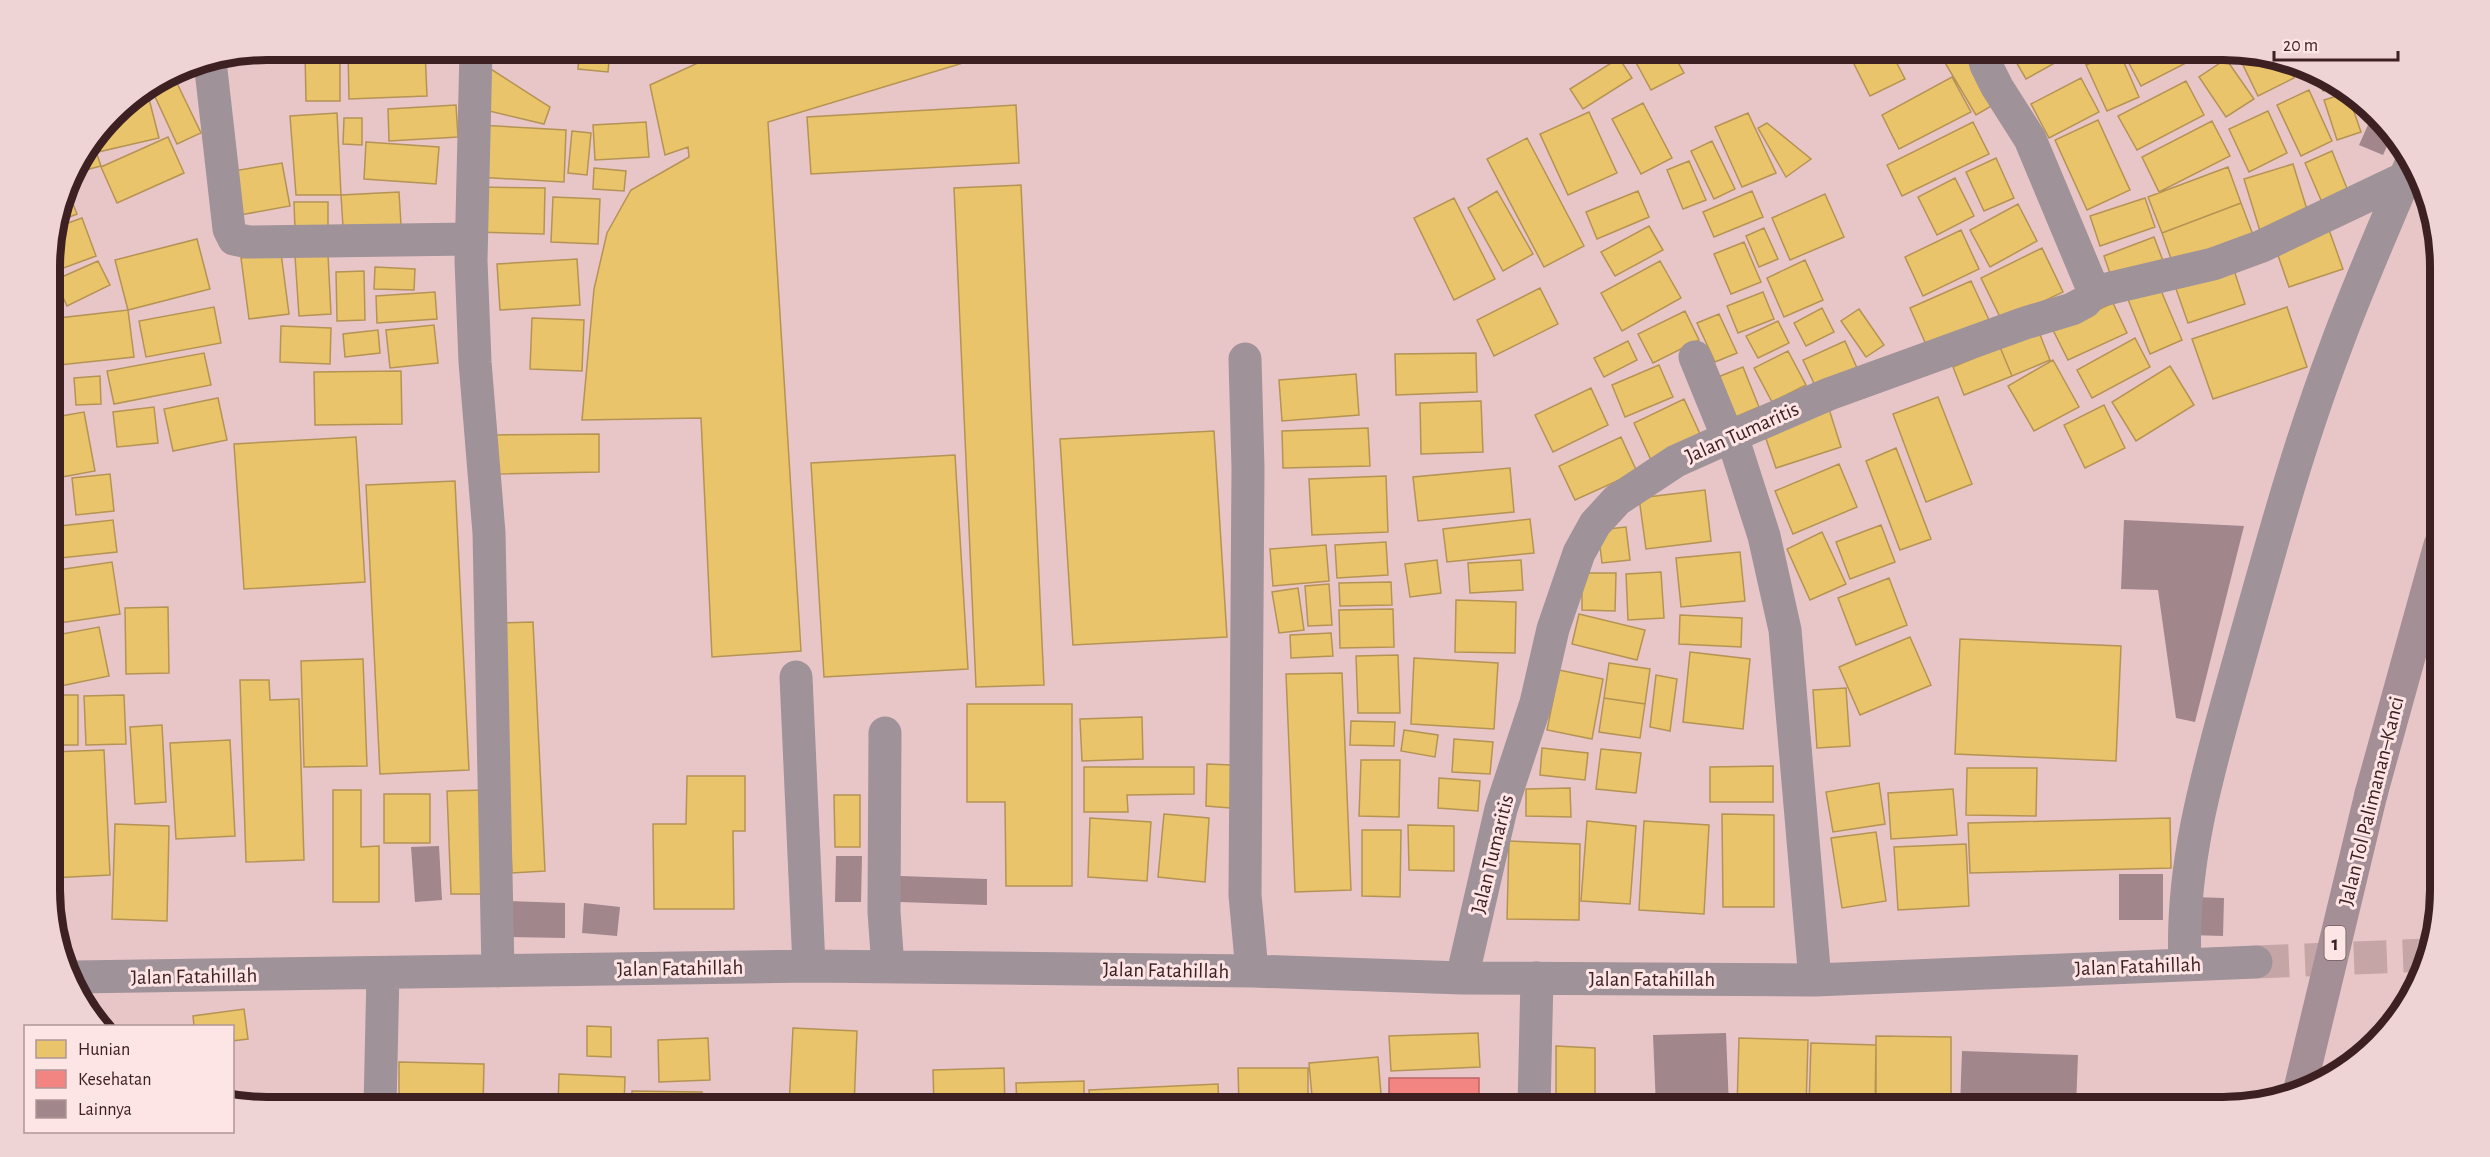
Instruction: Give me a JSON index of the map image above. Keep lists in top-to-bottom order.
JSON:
{
  "streets": {
    "highway": ["Jalan Tol Palimanan–Kanci", "1"],
    "street": ["Jalan Tumaritis", "Jalan Fatahillah"]
  },
  "crossings": [
    ["Jalan Tumaritis", "Jalan Fatahillah"]
  ],
  "legend": ["Hunian", "Kesehatan", "Lainnya"],
  "scale_bar": "20 m"
}
